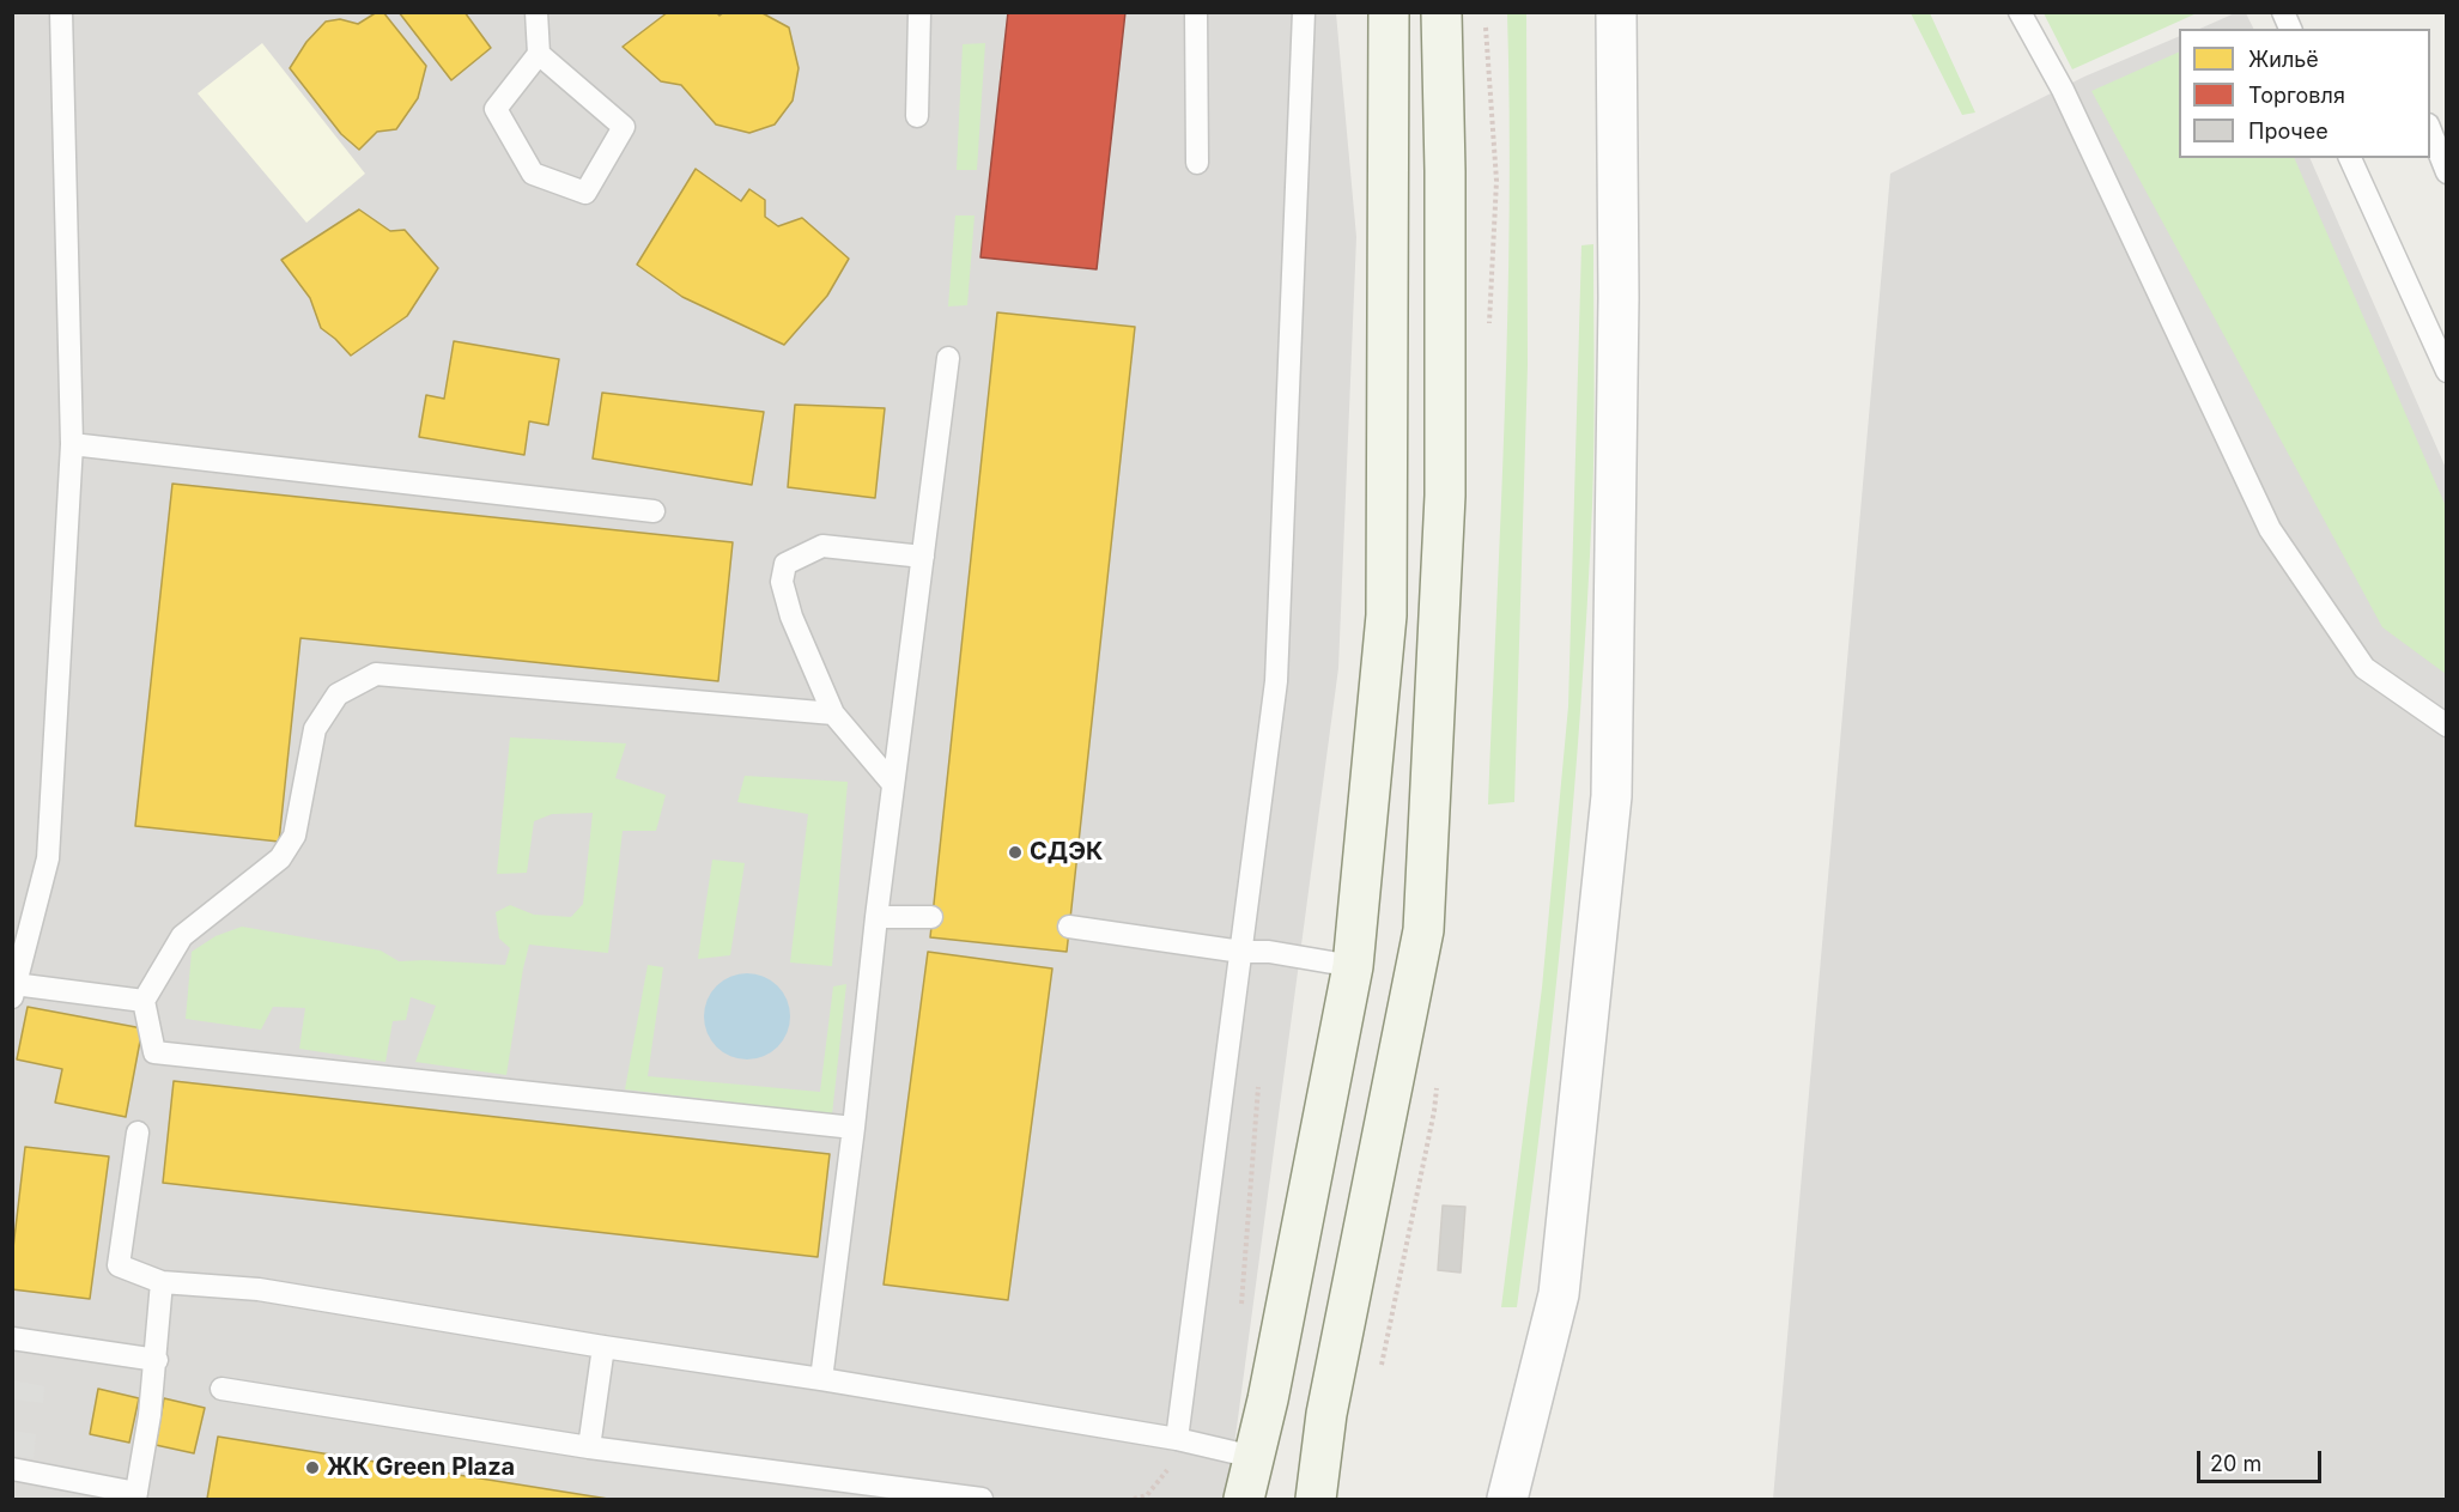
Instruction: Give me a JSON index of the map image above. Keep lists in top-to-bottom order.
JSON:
{
  "places": ["СДЭК", "ЖК Green Plaza"],
  "legend": ["Жильё", "Торговля", "Прочее"],
  "scale_bar": "20 m"
}
